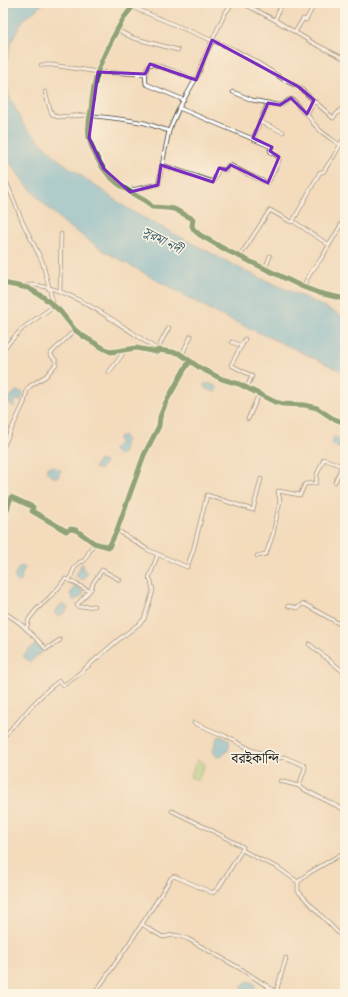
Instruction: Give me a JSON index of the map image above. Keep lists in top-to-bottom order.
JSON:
{
  "districts": ["বরইকান্দি"],
  "water": ["সুরমা নদী"]
}
